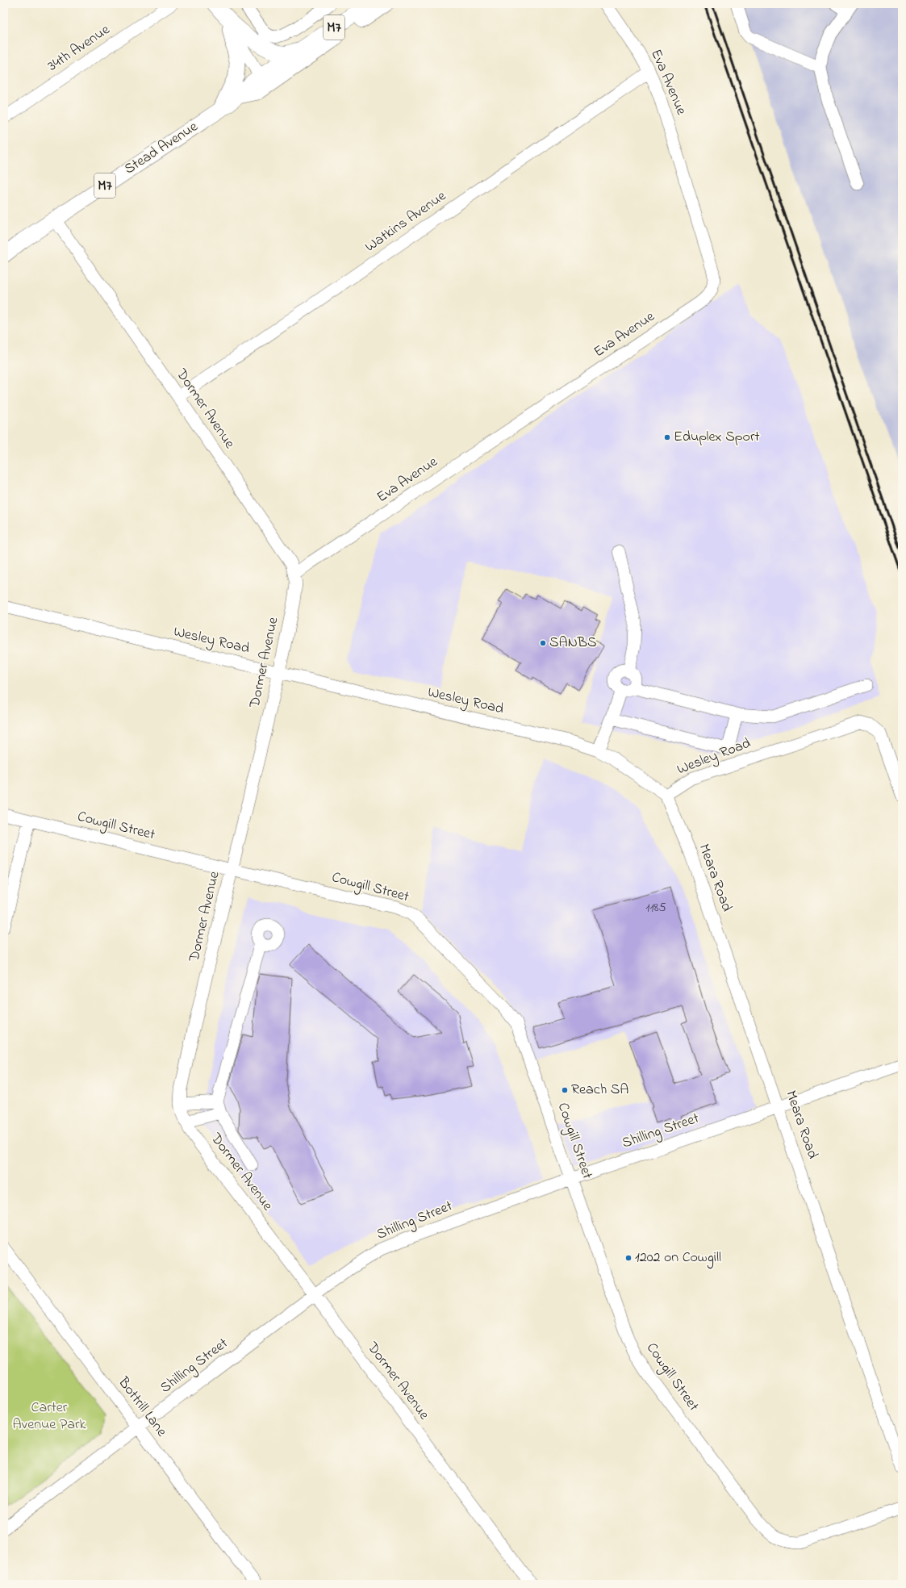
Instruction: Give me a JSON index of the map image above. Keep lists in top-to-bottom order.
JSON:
{
  "streets": {
    "main road": ["M7", "Stead Avenue"],
    "street": [
      "34th Avenue",
      "Eva Avenue",
      "Watkins Avenue",
      "Dormer Avenue",
      "Wesley Road",
      "Cowgill Street",
      "Meara Road",
      "Shilling Street",
      "Bottrill Lane"
    ]
  },
  "crossings": [
    ["Eva Avenue", "Watkins Avenue"],
    ["Eva Avenue", "Dormer Avenue"],
    ["Stead Avenue", "Dormer Avenue"],
    ["Watkins Avenue", "Dormer Avenue"],
    ["Dormer Avenue", "Wesley Road"],
    ["Dormer Avenue", "Cowgill Street"],
    ["Dormer Avenue", "Shilling Street"],
    ["Wesley Road", "Meara Road"],
    ["Cowgill Street", "Shilling Street"],
    ["Meara Road", "Shilling Street"],
    ["Shilling Street", "Bottrill Lane"]
  ],
  "parks": ["Carter Avenue Park"],
  "places": [
    "Eduplex Sport",
    "SANBS",
    "Reach SA",
    "1202 on Cowgill"
  ],
  "house_numbers": ["1185"]
}
